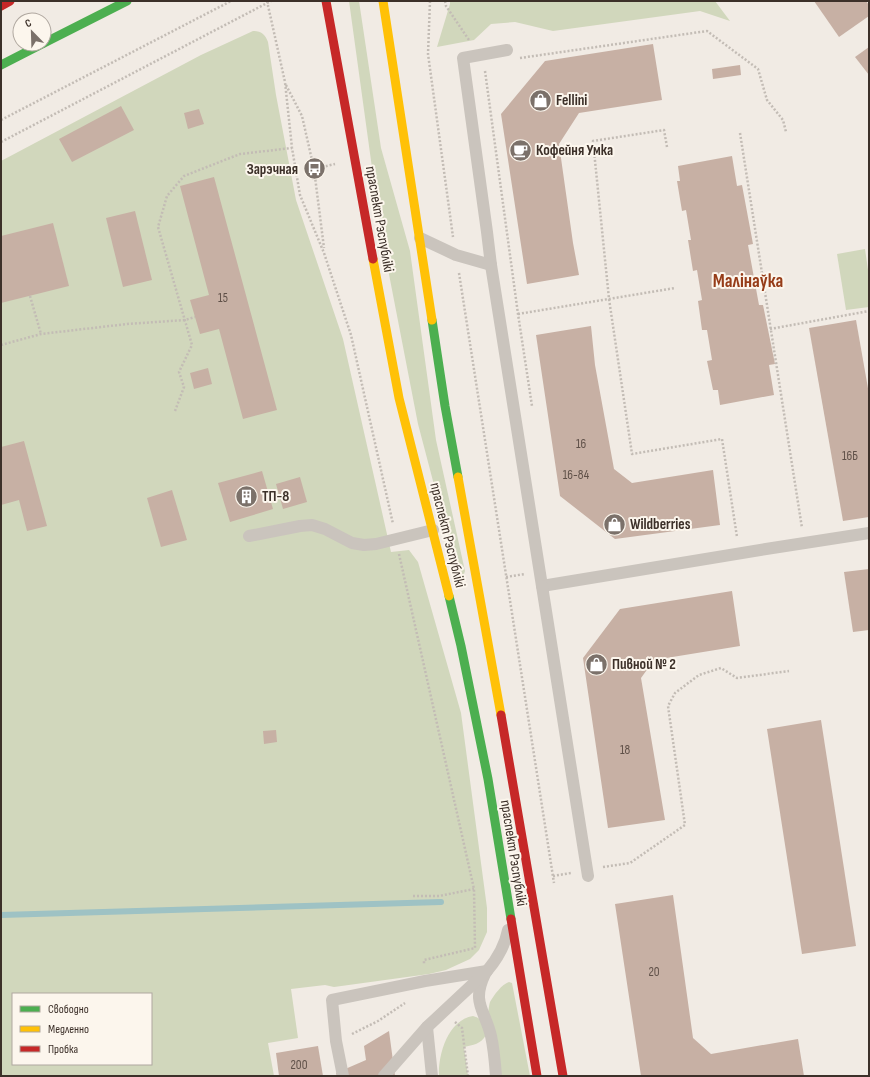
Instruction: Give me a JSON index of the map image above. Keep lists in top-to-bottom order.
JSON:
{
  "streets": {
    "main road": ["праспект Рэспублікі"]
  },
  "districts": ["Малінаўка"],
  "places": {
    "shop": ["Fellini", "Wildberries", "Пивной № 2"],
    "cafe": ["Кофейня Умка"],
    "bus stop": ["Зарэчная"],
    "building": ["ТП-8"]
  },
  "house_numbers": [
    "15",
    "16",
    "16Б",
    "16-84",
    "18",
    "20",
    "200"
  ],
  "legend": ["Свободно", "Медленно", "Пробка"],
  "north": "top left"
}
